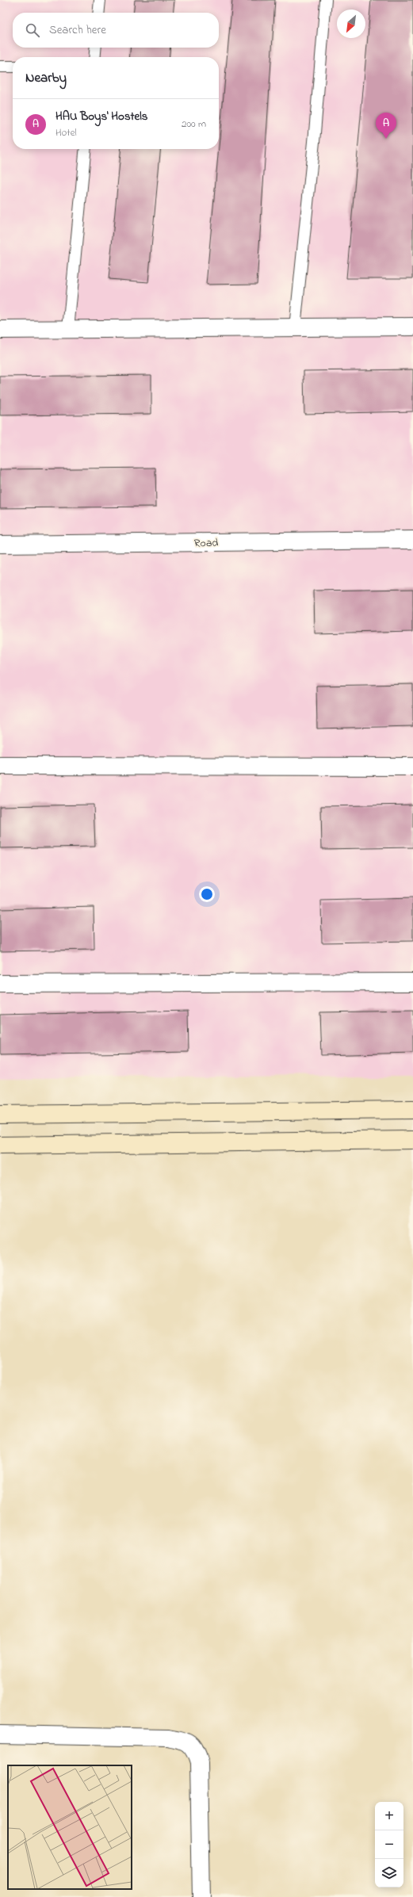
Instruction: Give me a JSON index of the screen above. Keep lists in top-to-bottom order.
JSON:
{
  "streets": {
    "street": ["Road"]
  },
  "north": "bottom left",
  "page": {
    "search": "Search here",
    "heading": "Nearby",
    "list": [
      {
        "mark": "A",
        "name": "HAU Boys' Hostels",
        "note": "Hotel",
        "value": "200 m"
      }
    ],
    "pins": "A",
    "map_buttons": ["+", "−"]
  }
}
